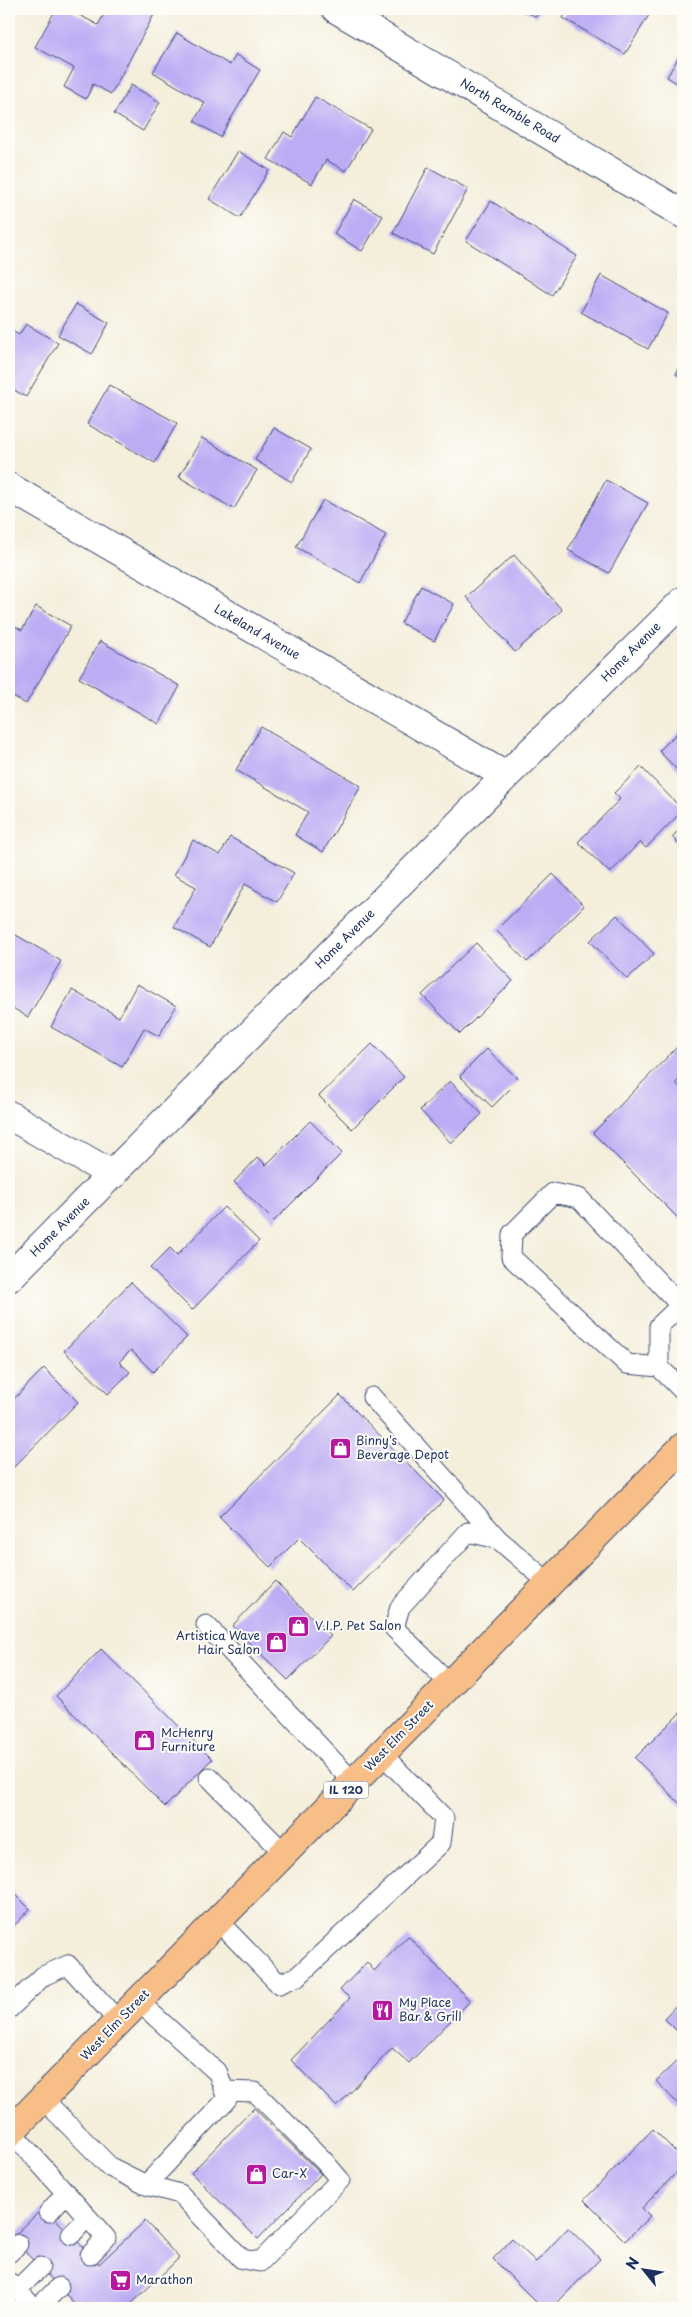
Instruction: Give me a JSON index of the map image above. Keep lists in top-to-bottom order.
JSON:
{
  "streets": {
    "main road": ["West Elm Street", "IL 120"],
    "street": ["North Ramble Road", "Lakeland Avenue", "Home Avenue"]
  },
  "crossings": [
    ["Lakeland Avenue", "Home Avenue"]
  ],
  "places": {
    "shop": [
      "Binny's Beverage Depot",
      "V.I.P. Pet Salon",
      "Artistica Wave Hair Salon",
      "McHenry Furniture",
      "Car-X"
    ],
    "restaurant": ["My Place Bar & Grill"],
    "supermarket": ["Marathon"]
  },
  "north": "top left"
}
